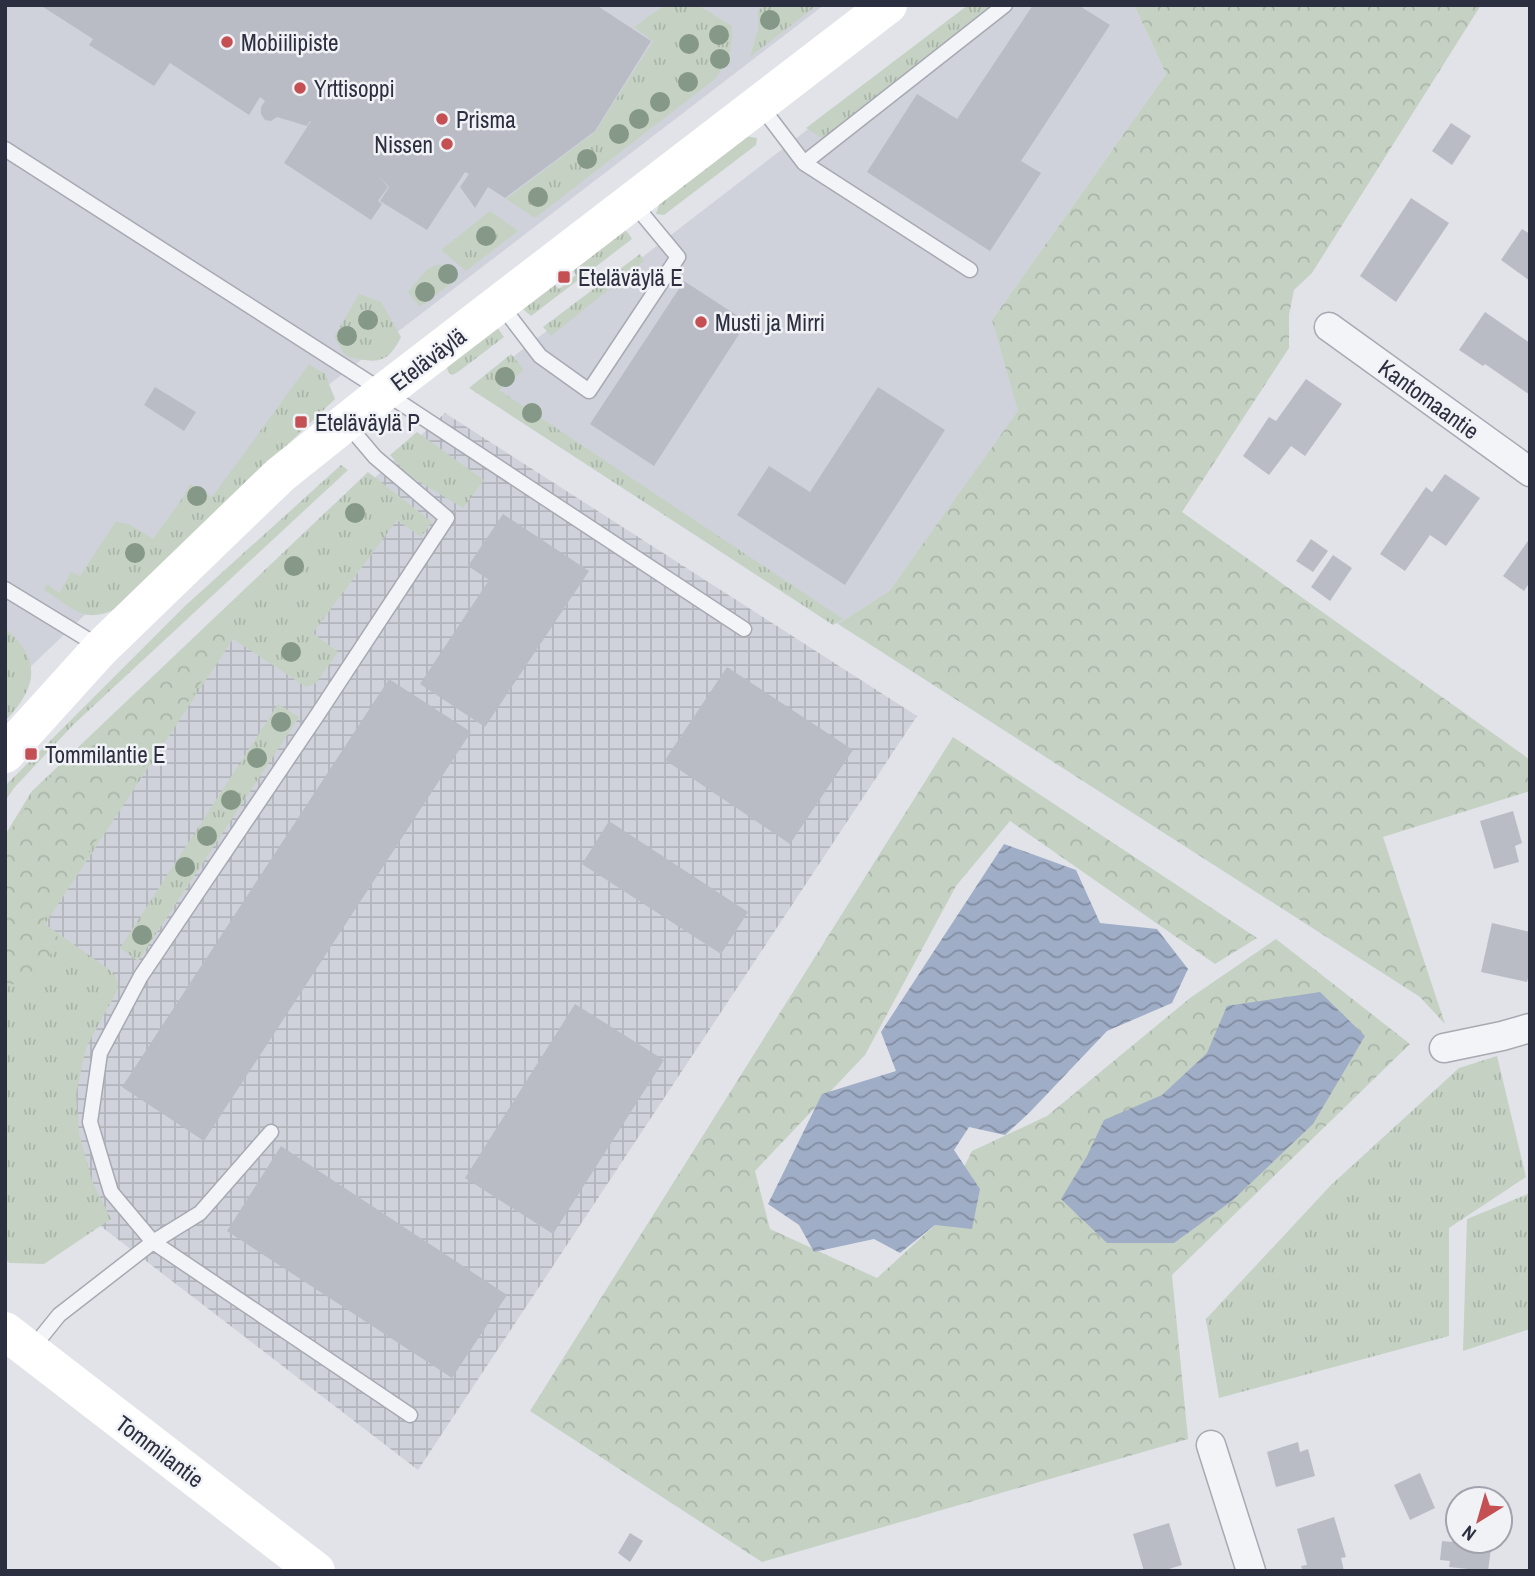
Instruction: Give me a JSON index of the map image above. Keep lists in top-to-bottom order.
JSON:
{
  "streets": {
    "main road": ["Eteläväylä", "Tommilantie"],
    "street": ["Kantomaantie"]
  },
  "places": {
    "other": [
      "Mobiilipiste",
      "Yrttisoppi",
      "Prisma",
      "Nissen",
      "Musti ja Mirri"
    ],
    "transit": ["Eteläväylä E", "Eteläväylä P", "Tommilantie E"]
  },
  "north": "bottom left"
}
